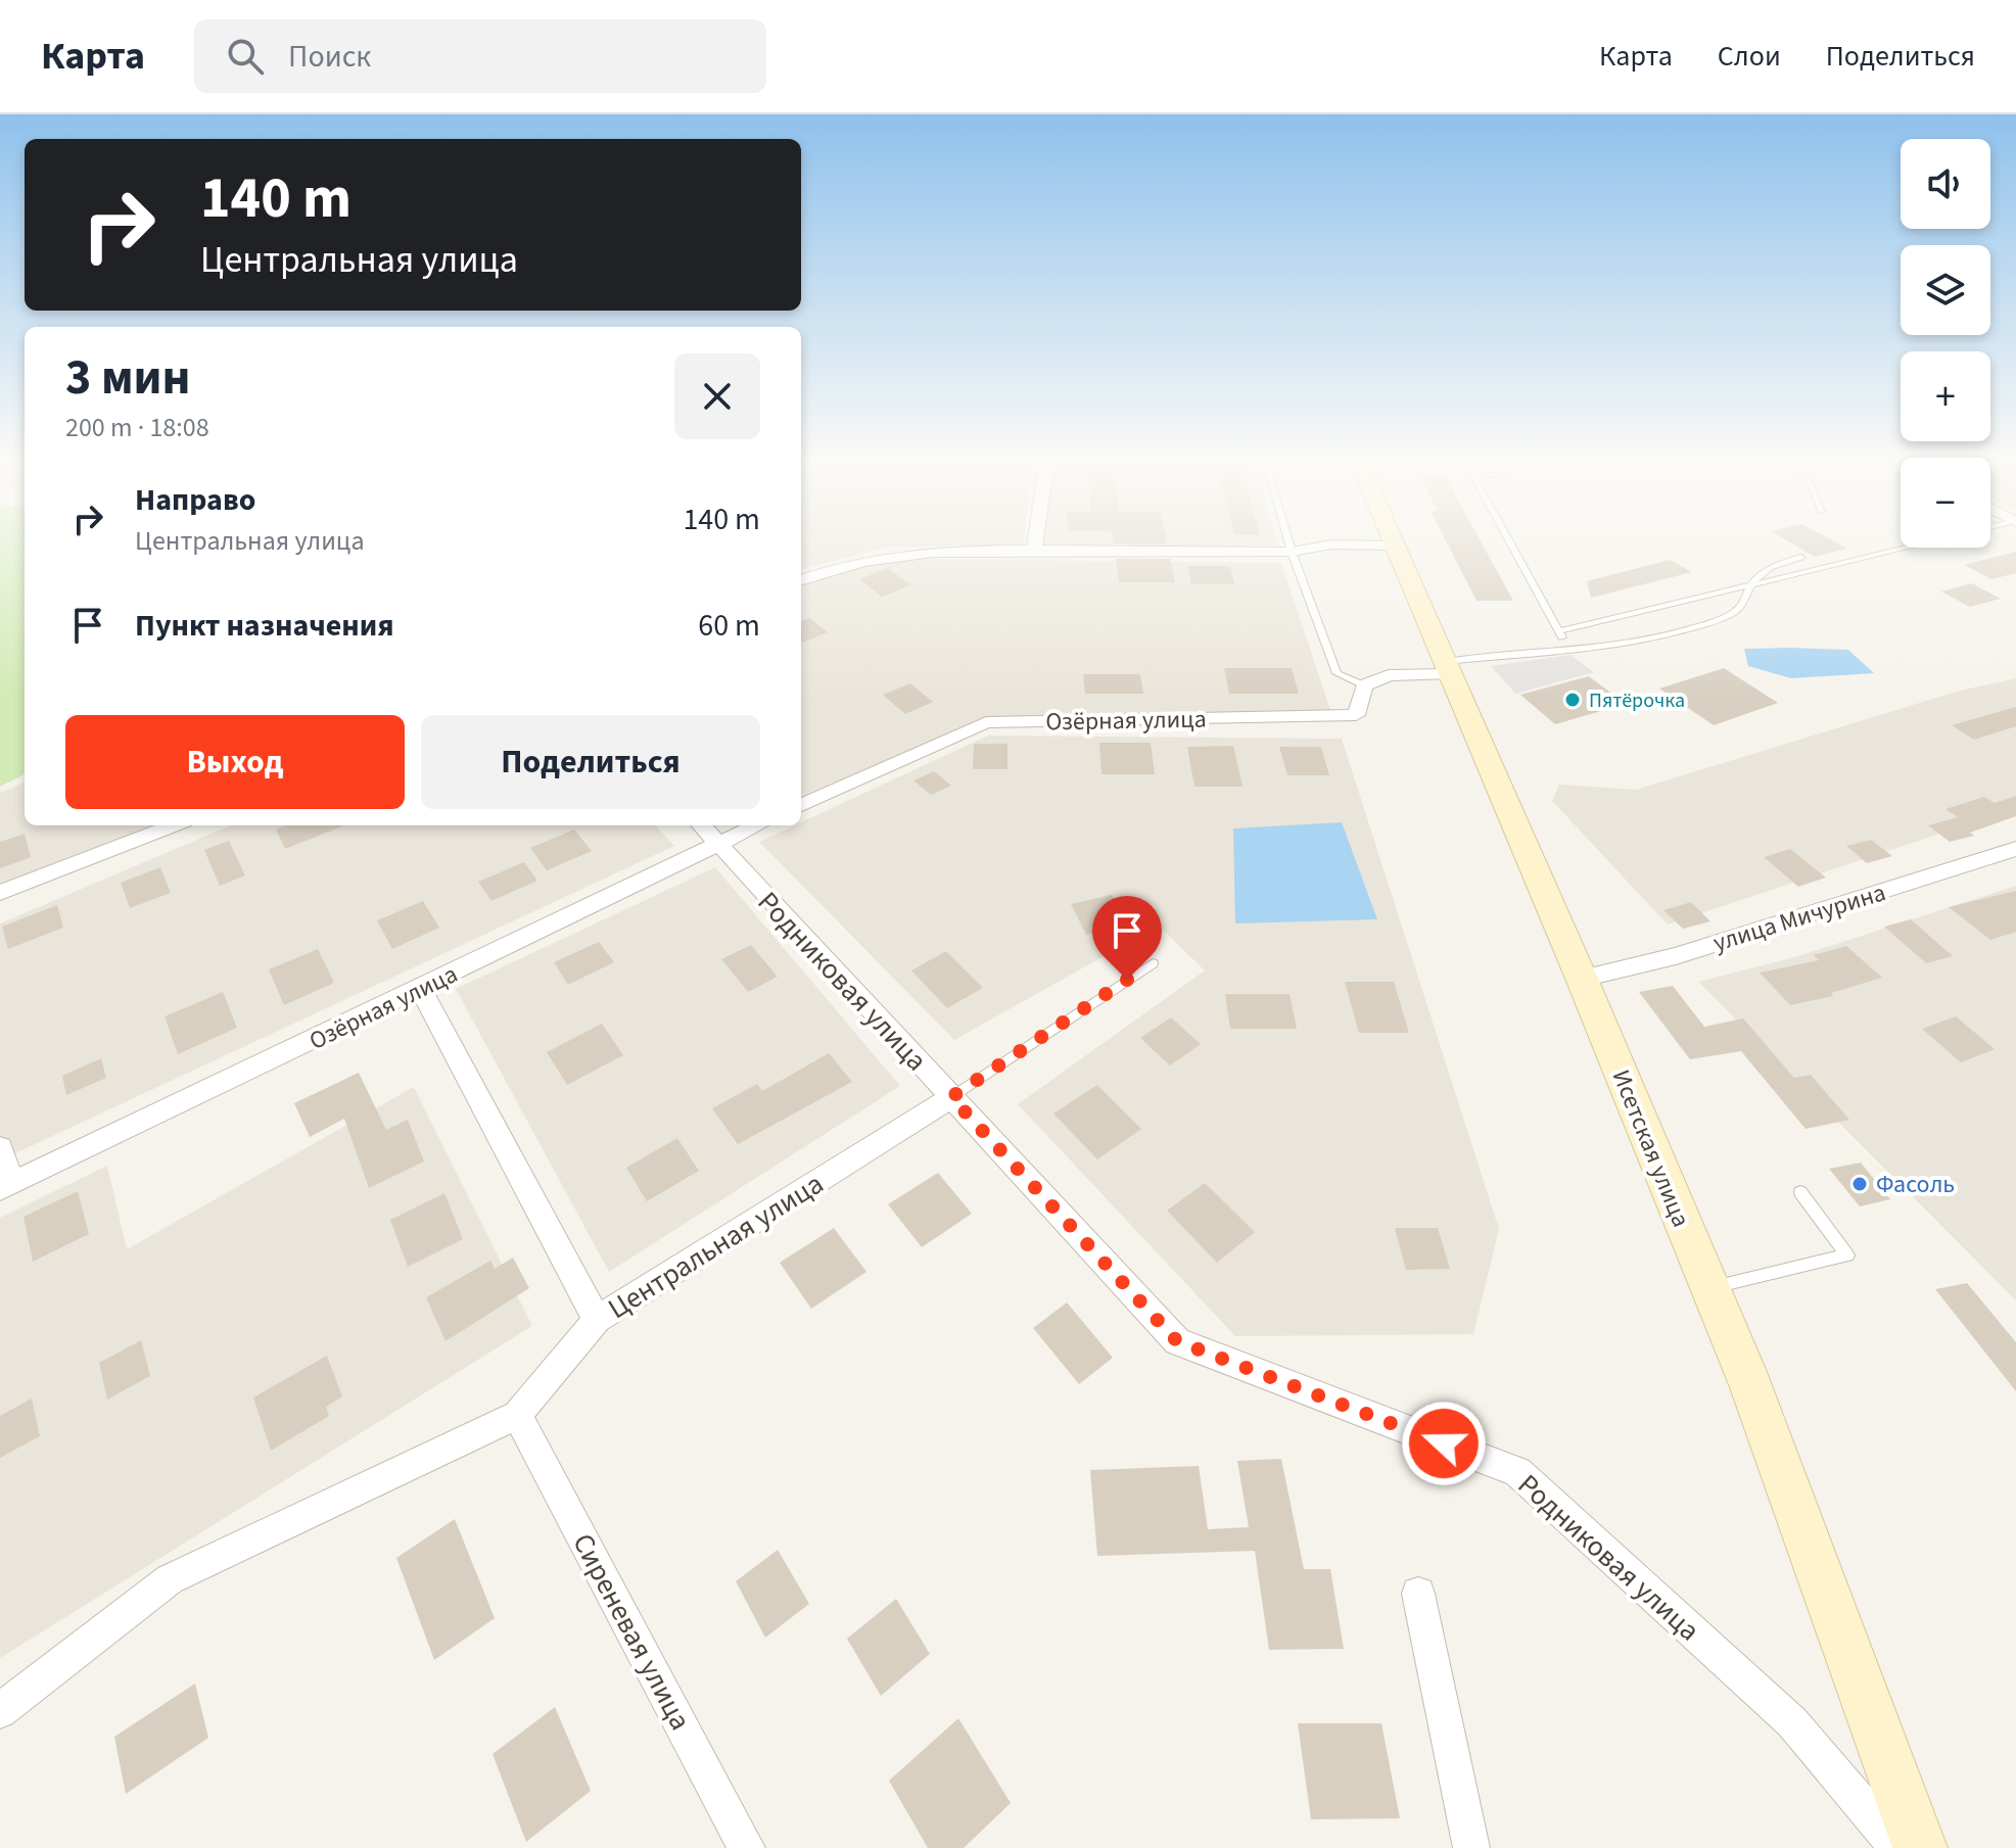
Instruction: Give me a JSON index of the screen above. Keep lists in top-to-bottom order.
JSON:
{
  "streets": {
    "main road": ["Исетская улица"],
    "street": [
      "Озёрная улица",
      "улица Мичурина",
      "Родниковая улица",
      "Центральная улица",
      "Сиреневая улица"
    ]
  },
  "crossings": [
    ["Озёрная улица", "Родниковая улица"],
    ["улица Мичурина", "Исетская улица"],
    ["Родниковая улица", "Центральная улица"],
    ["Центральная улица", "Сиреневая улица"]
  ],
  "places": ["Пятёрочка", "Фасоль"],
  "page": {
    "header": "Карта",
    "search": "Поиск",
    "nav": ["Карта", "Слои", "Поделиться"],
    "map_buttons": ["+", "−"],
    "turn": ["140 m", "Центральная улица"],
    "heading": ["3 мин", "200 m · 18:08"],
    "list": [
      {
        "name": "Направо",
        "note": "Центральная улица",
        "value": "140 m"
      },
      {
        "name": "Пункт назначения",
        "value": "60 m"
      }
    ],
    "buttons": ["Выход", "Поделиться"]
  }
}
